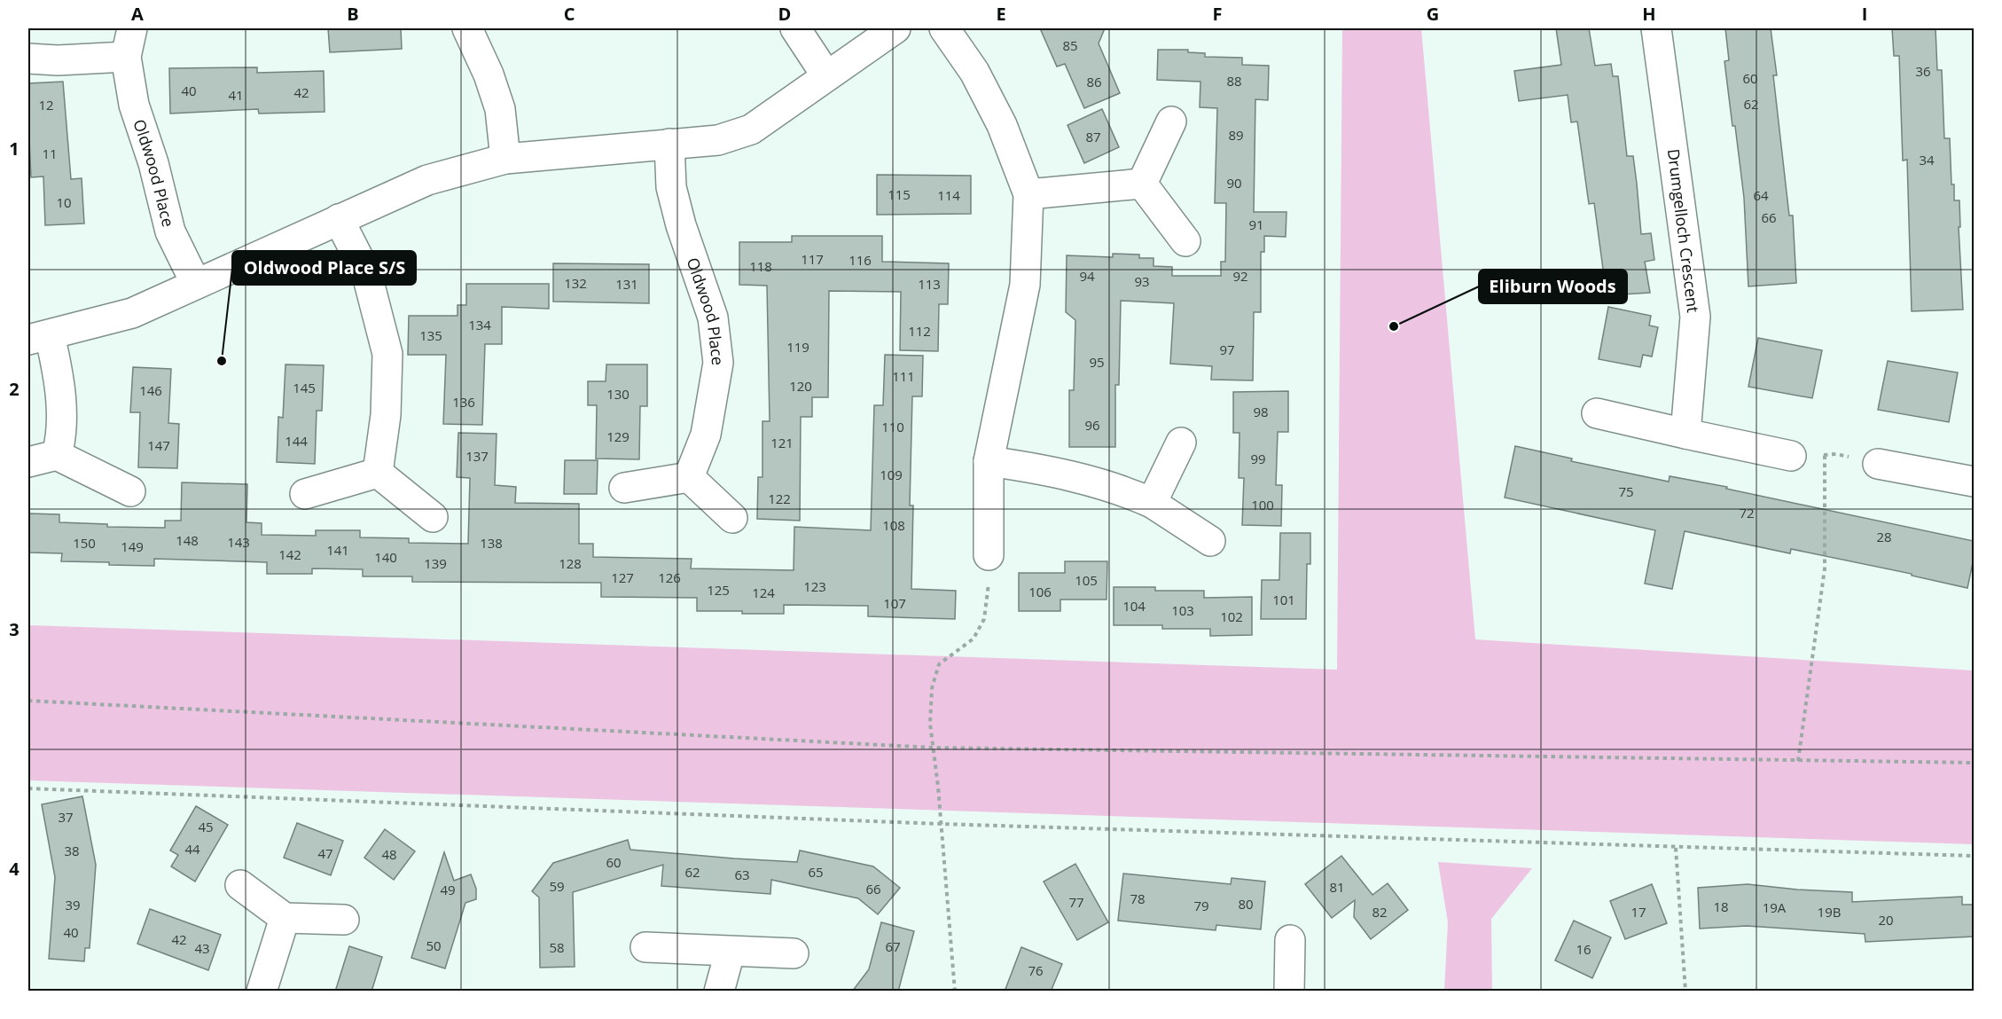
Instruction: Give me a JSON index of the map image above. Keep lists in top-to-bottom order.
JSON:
{
  "streets": {
    "street": ["Oldwood Place", "Drumgelloch Crescent"]
  },
  "places": ["Eliburn Woods", "Oldwood Place S/S"],
  "house_numbers": [
    "85",
    "36",
    "60",
    "88",
    "86",
    "40",
    "42",
    "41",
    "62",
    "12",
    "89",
    "87",
    "11",
    "34",
    "90",
    "115",
    "114",
    "64",
    "10",
    "66",
    "91",
    "117",
    "116",
    "118",
    "94",
    "92",
    "93",
    "132",
    "131",
    "113",
    "134",
    "112",
    "135",
    "119",
    "97",
    "95",
    "111",
    "120",
    "145",
    "146",
    "130",
    "136",
    "98",
    "96",
    "110",
    "129",
    "144",
    "121",
    "147",
    "137",
    "99",
    "109",
    "75",
    "122",
    "100",
    "72",
    "108",
    "28",
    "148",
    "143",
    "150",
    "138",
    "149",
    "141",
    "142",
    "140",
    "139",
    "128",
    "127",
    "126",
    "105",
    "123",
    "125",
    "106",
    "124",
    "101",
    "107",
    "104",
    "103",
    "102",
    "37",
    "45",
    "44",
    "38",
    "47",
    "48",
    "60",
    "62",
    "65",
    "63",
    "59",
    "81",
    "66",
    "49",
    "78",
    "77",
    "80",
    "39",
    "79",
    "18",
    "19A",
    "82",
    "17",
    "19B",
    "20",
    "40",
    "42",
    "50",
    "67",
    "58",
    "43",
    "16",
    "76"
  ],
  "grid": {
    "columns": [
      "A",
      "B",
      "C",
      "D",
      "E",
      "F",
      "G",
      "H",
      "I"
    ],
    "rows": [
      "1",
      "2",
      "3",
      "4"
    ]
  }
}
